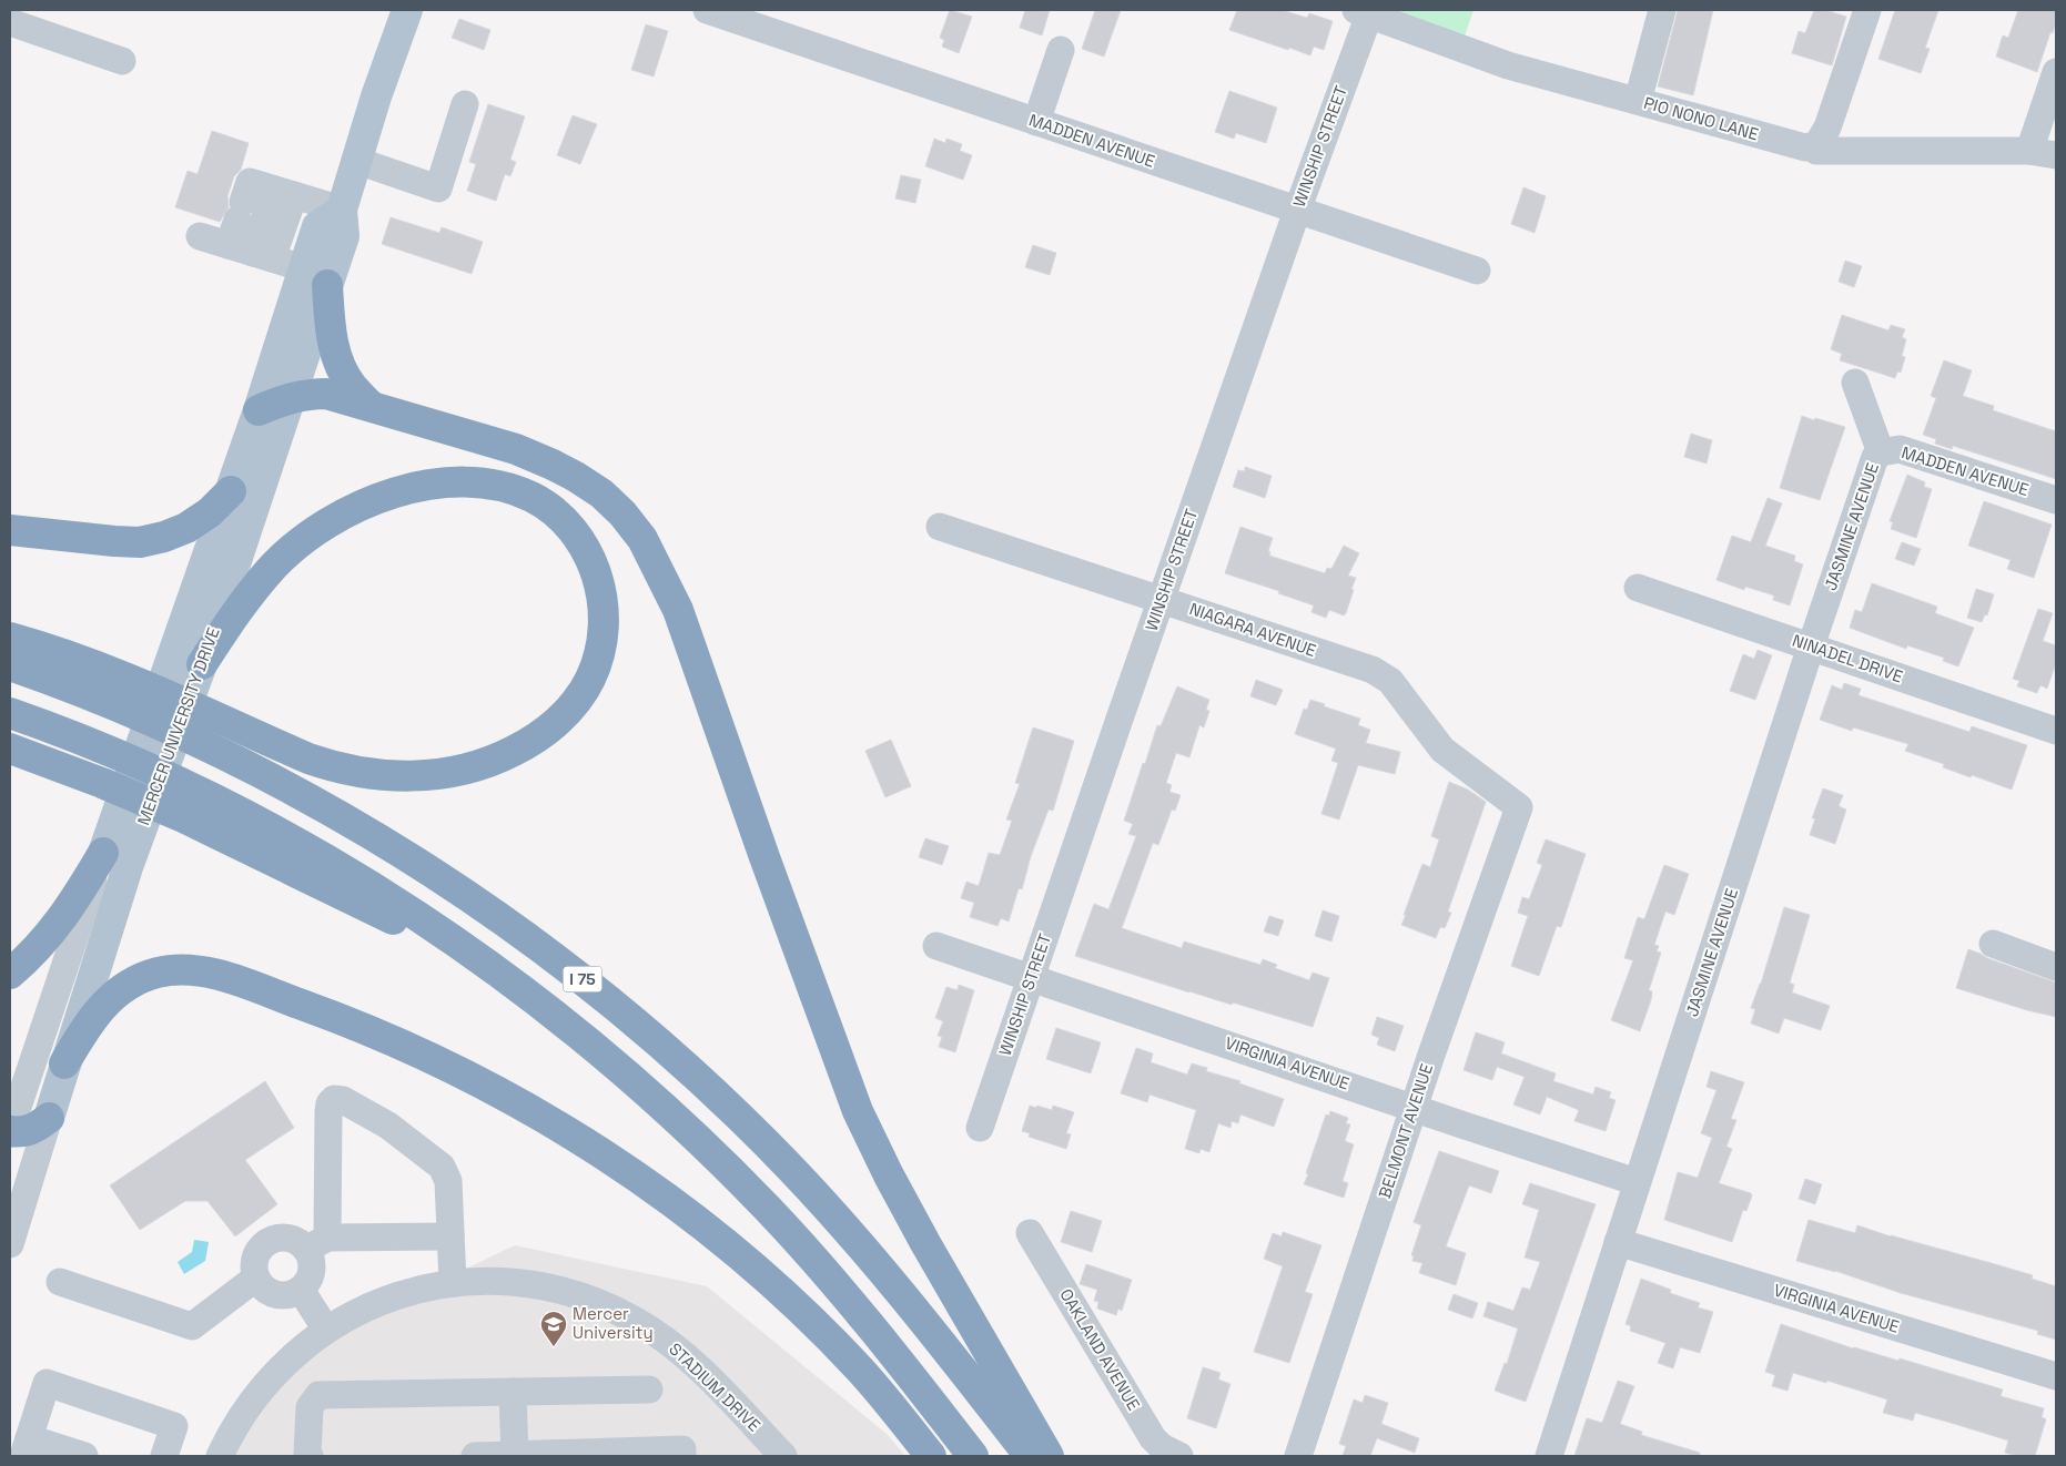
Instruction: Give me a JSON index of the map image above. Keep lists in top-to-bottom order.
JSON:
{
  "streets": {
    "highway": ["I 75"],
    "main road": ["MERCER UNIVERSITY DRIVE"],
    "street": [
      "PIO NONO LANE",
      "MADDEN AVENUE",
      "WINSHIP STREET",
      "JASMINE AVENUE",
      "NIAGARA AVENUE",
      "NINADEL DRIVE",
      "VIRGINIA AVENUE",
      "BELMONT AVENUE",
      "OAKLAND AVENUE",
      "STADIUM DRIVE"
    ]
  },
  "crossings": [
    ["PIO NONO LANE", "WINSHIP STREET"],
    ["MADDEN AVENUE", "WINSHIP STREET"],
    ["MADDEN AVENUE", "JASMINE AVENUE"],
    ["WINSHIP STREET", "NIAGARA AVENUE"],
    ["WINSHIP STREET", "VIRGINIA AVENUE"],
    ["JASMINE AVENUE", "NINADEL DRIVE"],
    ["JASMINE AVENUE", "VIRGINIA AVENUE"],
    ["NIAGARA AVENUE", "BELMONT AVENUE"],
    ["VIRGINIA AVENUE", "BELMONT AVENUE"]
  ],
  "places": {
    "school or university": ["Mercer University"]
  }
}
